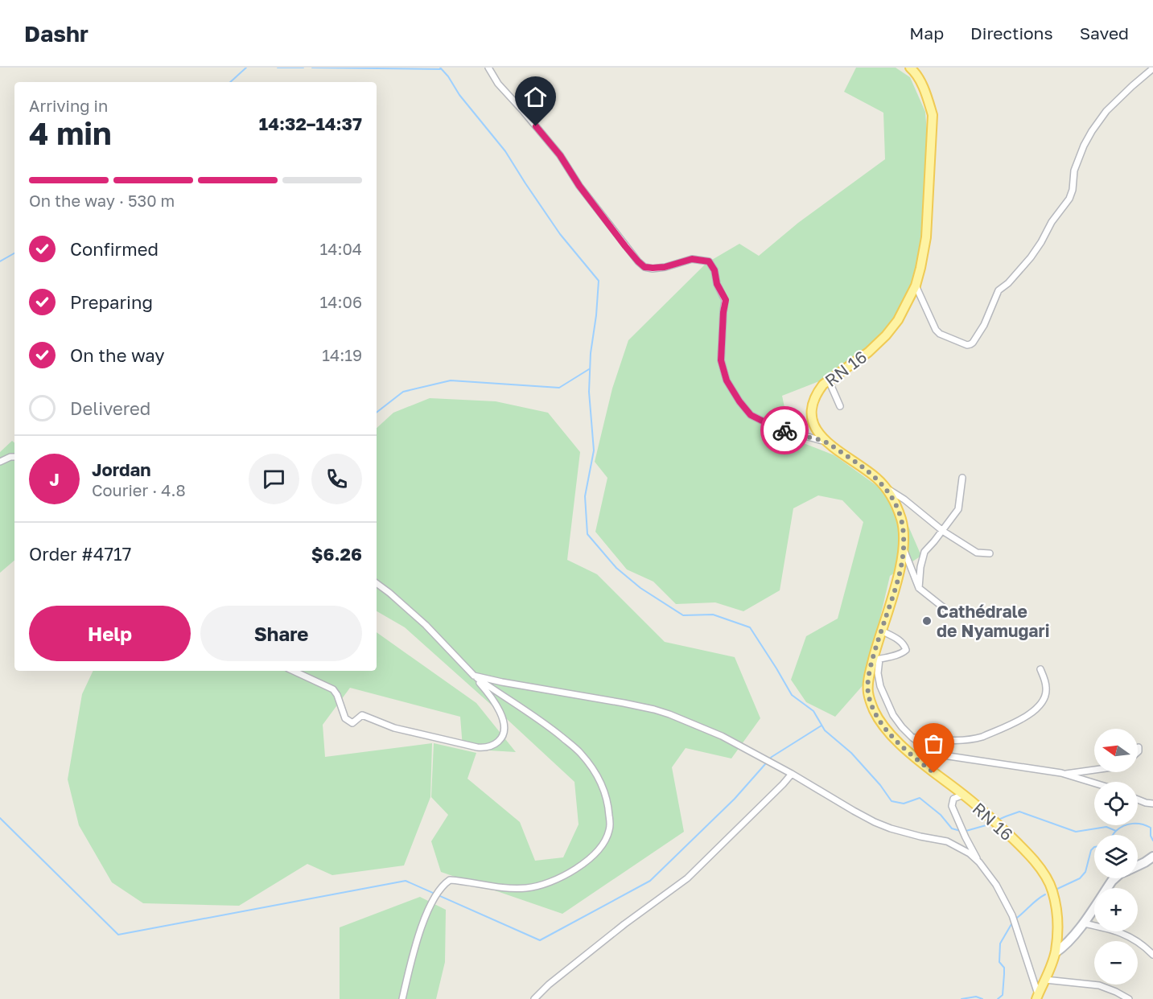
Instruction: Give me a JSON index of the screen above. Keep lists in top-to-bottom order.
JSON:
{
  "streets": {
    "main road": ["RN 16"]
  },
  "places": ["Cathédrale de Nyamugari"],
  "north": "left",
  "page": {
    "header": "Dashr",
    "nav": ["Map", "Directions", "Saved"],
    "heading": ["4 min", "Arriving in", "14:32–14:37"],
    "panel": [
      "Jordan",
      "Courier · 4.8",
      "Order #4717",
      "$6.26"
    ],
    "bar": "On the way · 530 m",
    "list": [
      ["Confirmed", "14:04"],
      ["Preparing", "14:06"],
      ["On the way", "14:19"],
      "Delivered"
    ],
    "round": "J",
    "buttons": ["Help", "Share"],
    "map_buttons": ["+", "−"]
  }
}
